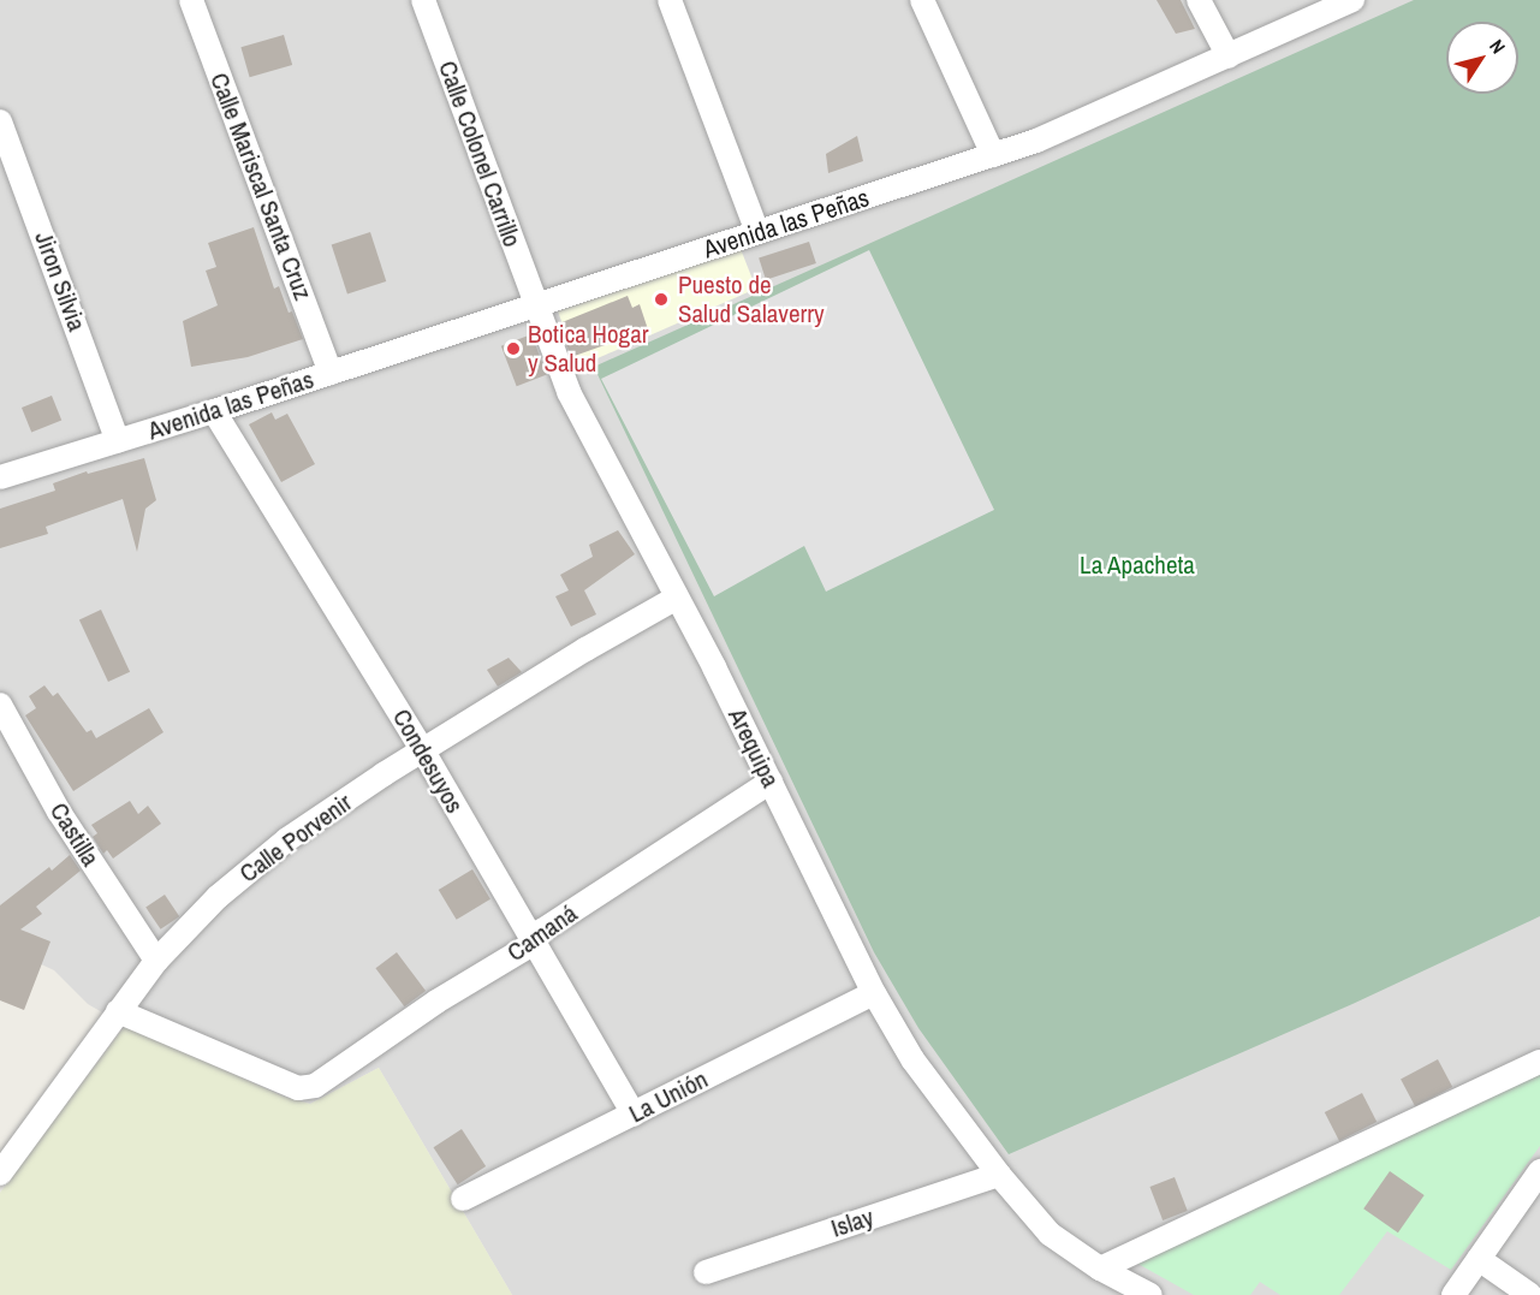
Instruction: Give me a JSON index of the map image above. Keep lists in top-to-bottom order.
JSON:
{
  "streets": {
    "street": [
      "Calle Colonel Carrillo",
      "Calle Mariscal Santa Cruz",
      "Avenida las Peñas",
      "Jiron Silvia",
      "Arequipa",
      "Condesuyos",
      "Castilla",
      "Calle Porvenir",
      "Camaná",
      "La Unión",
      "Islay"
    ]
  },
  "crossings": [
    ["Calle Colonel Carrillo", "Avenida las Peñas"],
    ["Calle Colonel Carrillo", "Arequipa"],
    ["Calle Mariscal Santa Cruz", "Avenida las Peñas"],
    ["Avenida las Peñas", "Jiron Silvia"],
    ["Avenida las Peñas", "Arequipa"],
    ["Avenida las Peñas", "Condesuyos"],
    ["Arequipa", "Calle Porvenir"],
    ["Arequipa", "Camaná"],
    ["Arequipa", "La Unión"],
    ["Arequipa", "Islay"],
    ["Condesuyos", "Calle Porvenir"],
    ["Condesuyos", "Camaná"],
    ["Condesuyos", "La Unión"],
    ["Castilla", "Calle Porvenir"],
    ["Calle Porvenir", "Camaná"]
  ],
  "parks": ["La Apacheta"],
  "places": ["Puesto de Salud Salaverry", "Botica Hogar y Salud"],
  "north": "top right"
}
